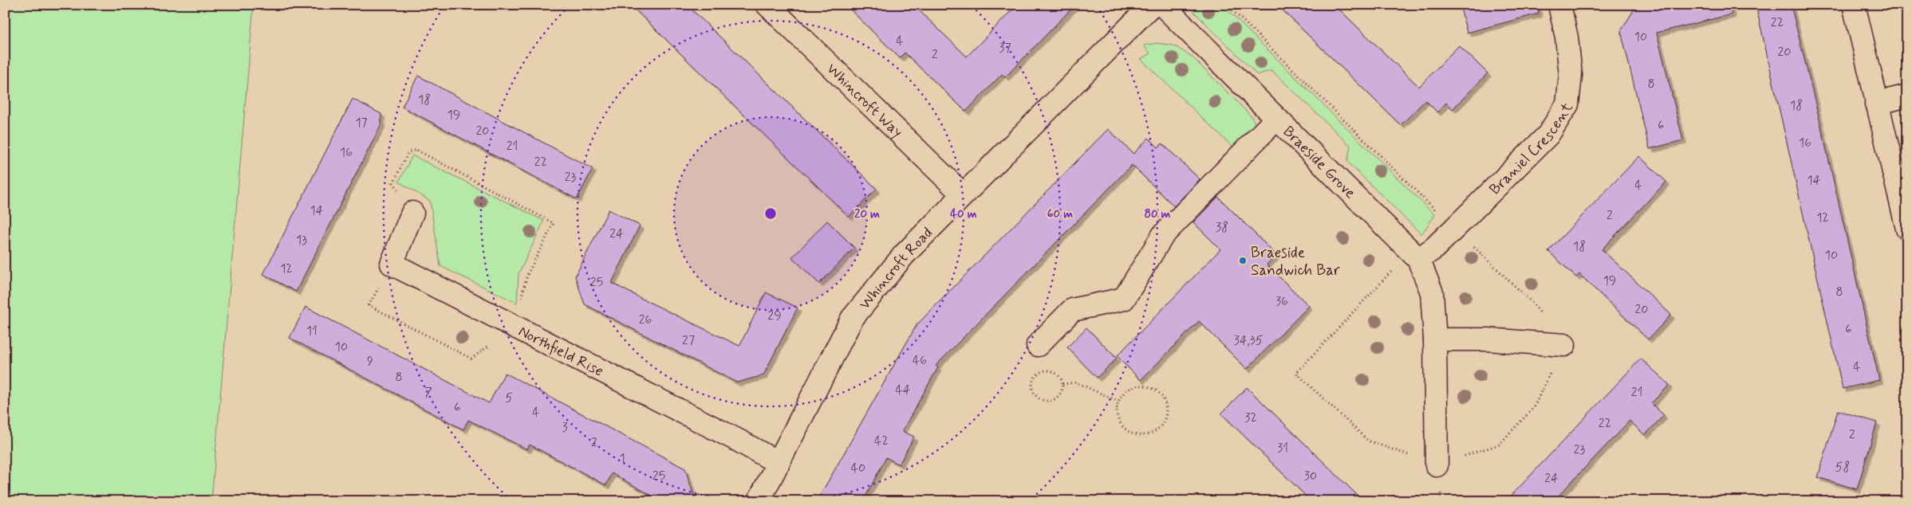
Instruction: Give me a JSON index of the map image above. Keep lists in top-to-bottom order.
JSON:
{
  "streets": {
    "street": [
      "Whincroft Way",
      "Braniel Crescent",
      "Braeside Grove",
      "Whincroft Road",
      "Northfield Rise"
    ]
  },
  "crossings": [
    ["Whincroft Way", "Whincroft Road"],
    ["Braniel Crescent", "Braeside Grove"],
    ["Whincroft Road", "Northfield Rise"]
  ],
  "places": ["Braeside Sandwich Bar"],
  "house_numbers": [
    "22",
    "10",
    "4",
    "37",
    "20",
    "2",
    "8",
    "18",
    "18",
    "19",
    "17",
    "6",
    "20",
    "16",
    "21",
    "16",
    "22",
    "23",
    "14",
    "4",
    "14",
    "2",
    "12",
    "38",
    "24",
    "13",
    "18",
    "10",
    "12",
    "19",
    "25",
    "8",
    "36",
    "20",
    "29",
    "26",
    "6",
    "11",
    "27",
    "34,35",
    "10",
    "46",
    "9",
    "4",
    "8",
    "44",
    "7",
    "21",
    "5",
    "6",
    "4",
    "32",
    "22",
    "3",
    "2",
    "42",
    "2",
    "31",
    "23",
    "1",
    "58",
    "40",
    "25",
    "30",
    "24"
  ],
  "rings": [
    "20 m",
    "40 m",
    "60 m",
    "80 m"
  ]
}
